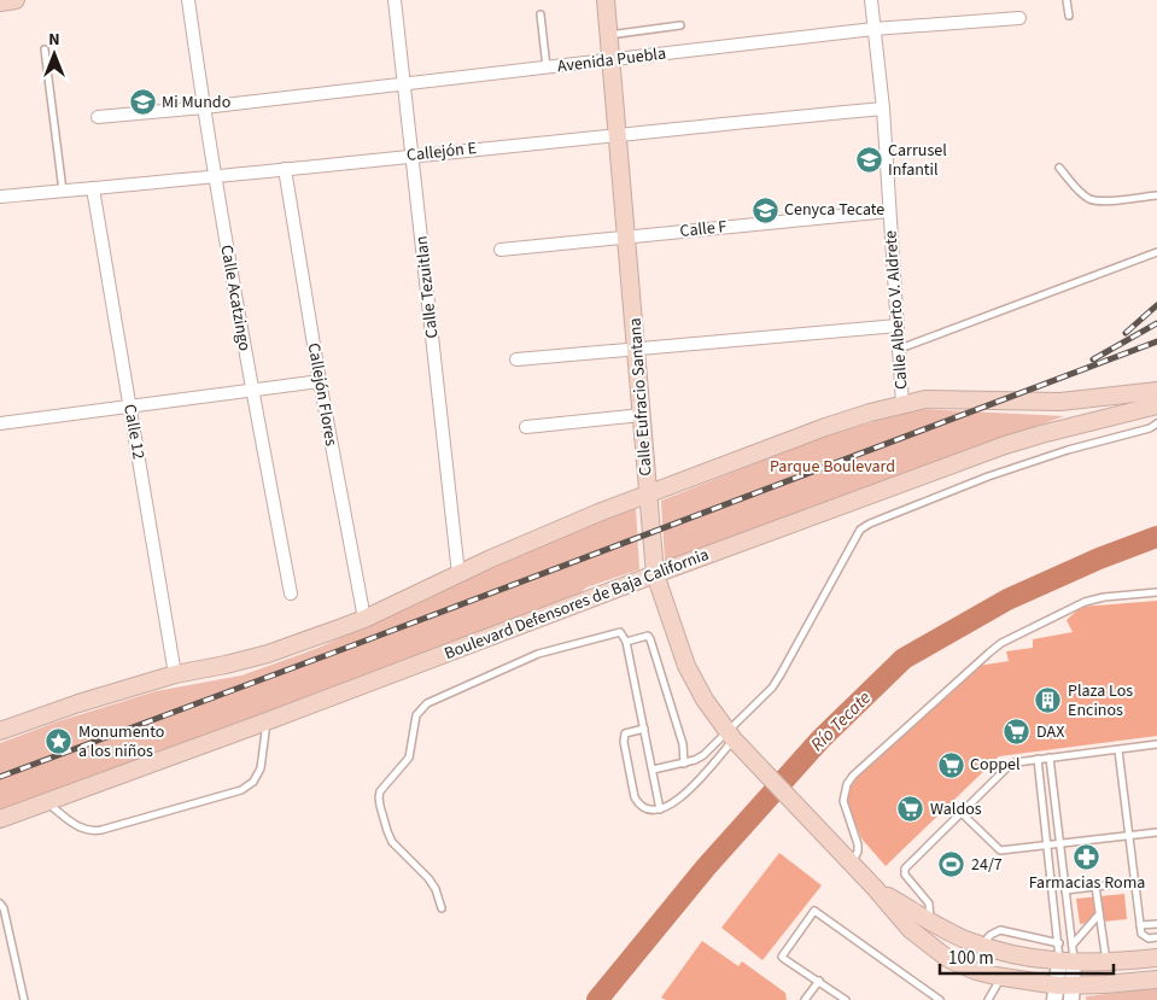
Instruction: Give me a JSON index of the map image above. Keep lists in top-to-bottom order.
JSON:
{
  "streets": {
    "main road": ["Calle Eufracio Santana", "Boulevard Defensores de Baja California"],
    "street": [
      "Avenida Puebla",
      "Callejón E",
      "Calle F",
      "Calle Tezuitlan",
      "Calle Acatzingo",
      "Calle Alberto V. Aldrete",
      "Callejón Flores",
      "Calle 12"
    ]
  },
  "crossings": [
    ["Avenida Puebla", "Calle Tezuitlan"],
    ["Avenida Puebla", "Calle Acatzingo"],
    ["Avenida Puebla", "Calle Alberto V. Aldrete"],
    ["Avenida Puebla", "Calle Eufracio Santana"],
    ["Callejón E", "Calle Tezuitlan"],
    ["Callejón E", "Calle Acatzingo"],
    ["Callejón E", "Calle Alberto V. Aldrete"],
    ["Callejón E", "Callejón Flores"],
    ["Callejón E", "Calle Eufracio Santana"],
    ["Callejón E", "Calle 12"],
    ["Calle F", "Calle Alberto V. Aldrete"],
    ["Calle F", "Calle Eufracio Santana"],
    ["Calle Eufracio Santana", "Boulevard Defensores de Baja California"]
  ],
  "water": ["Río Tecate"],
  "parks": ["Parque Boulevard"],
  "places": {
    "school or university": ["Mi Mundo", "Carrusel Infantil", "Cenyca Tecate"],
    "building": ["Plaza Los Encinos"],
    "supermarket": ["DAX", "Coppel", "Waldos"],
    "place": ["Monumento a los niños"],
    "pharmacy": ["Farmacias Roma"],
    "sports": ["24/7"]
  },
  "scale_bar": "100 m",
  "north": "top"
}
